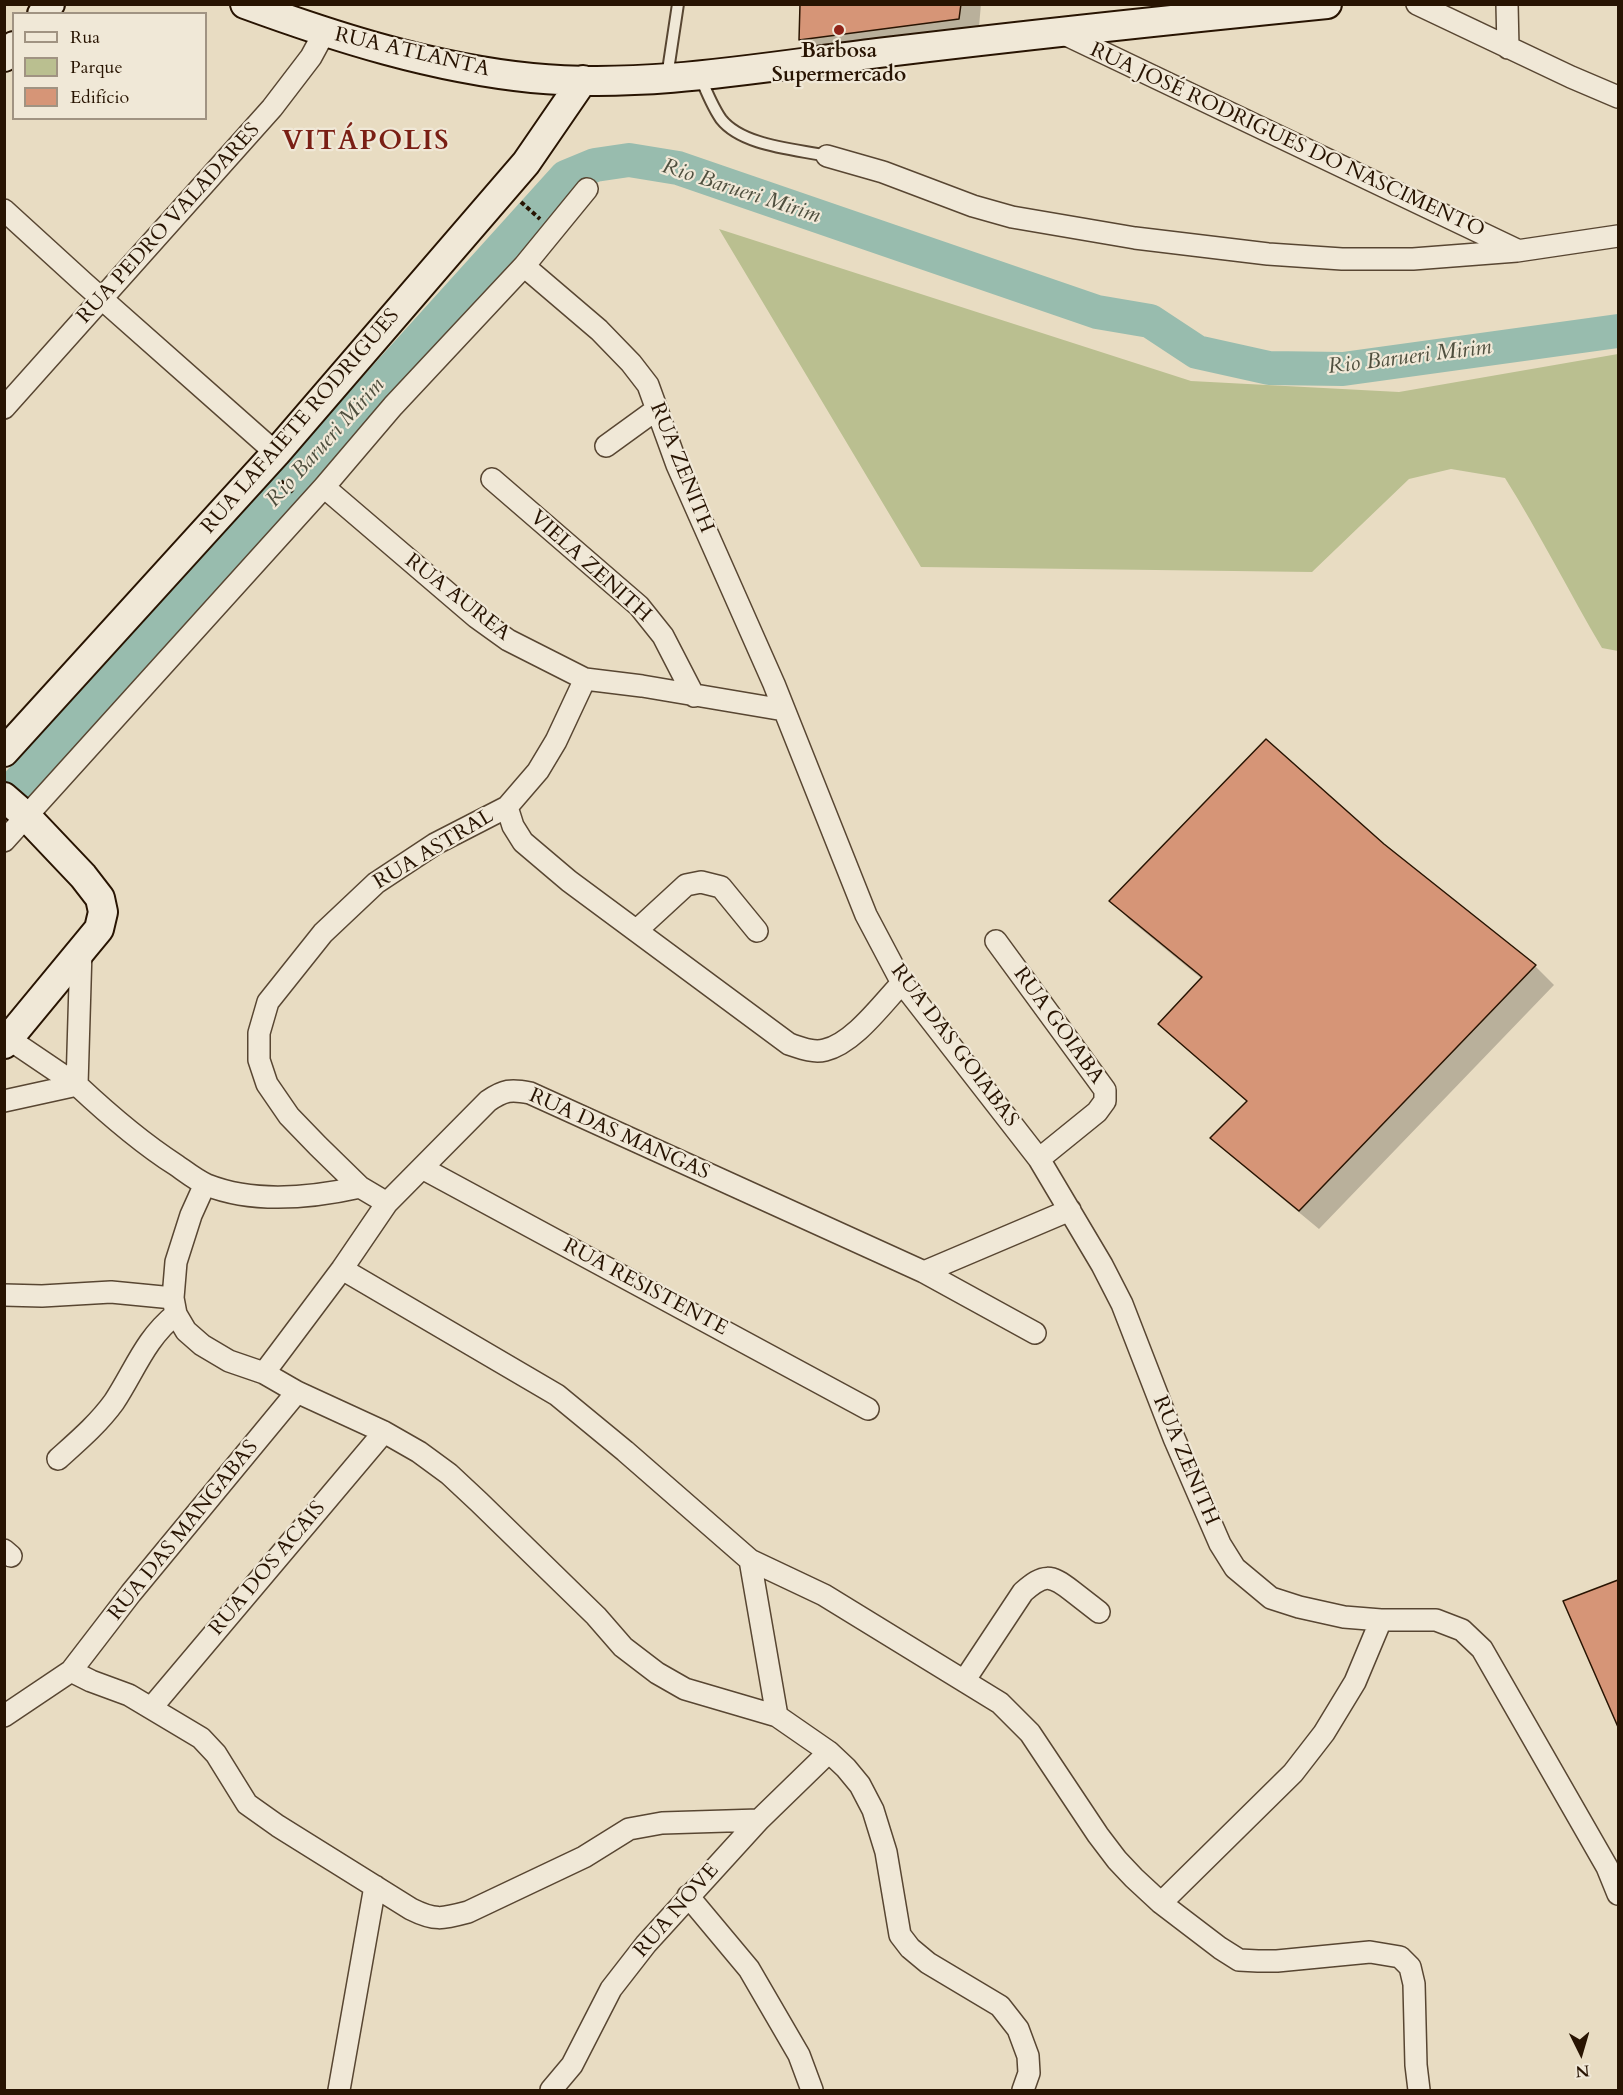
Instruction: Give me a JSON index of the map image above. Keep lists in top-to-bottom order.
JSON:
{
  "streets": {
    "main road": ["RUA ATLANTA", "RUA LAFAIETE RODRIGUES"],
    "street": [
      "RUA JOSÉ RODRIGUES DO NASCIMENTO",
      "RUA PEDRO VALADARES",
      "RUA ZENITH",
      "VIELA ZENITH",
      "RUA AUREA",
      "RUA ASTRAL",
      "RUA GOIABA",
      "RUA DAS GOIABAS",
      "RUA DAS MANGAS",
      "RUA RESISTENTE",
      "RUA DAS MANGABAS",
      "RUA DOS ACAIS",
      "RUA NOVE"
    ]
  },
  "crossings": [
    ["RUA ATLANTA", "RUA JOSÉ RODRIGUES DO NASCIMENTO"],
    ["RUA ATLANTA", "RUA PEDRO VALADARES"],
    ["RUA ATLANTA", "RUA LAFAIETE RODRIGUES"],
    ["RUA ZENITH", "RUA AUREA"],
    ["RUA ZENITH", "RUA DAS GOIABAS"],
    ["VIELA ZENITH", "RUA AUREA"],
    ["RUA AUREA", "RUA ASTRAL"],
    ["RUA AUREA", "RUA DAS GOIABAS"],
    ["RUA ASTRAL", "RUA DAS MANGAS"],
    ["RUA GOIABA", "RUA DAS GOIABAS"],
    ["RUA DAS MANGAS", "RUA RESISTENTE"]
  ],
  "districts": ["VITÁPOLIS"],
  "water": ["Rio Barueri Mirim"],
  "places": ["Barbosa Supermercado"],
  "legend": ["Rua", "Parque", "Edifício"],
  "north": "bottom"
}
